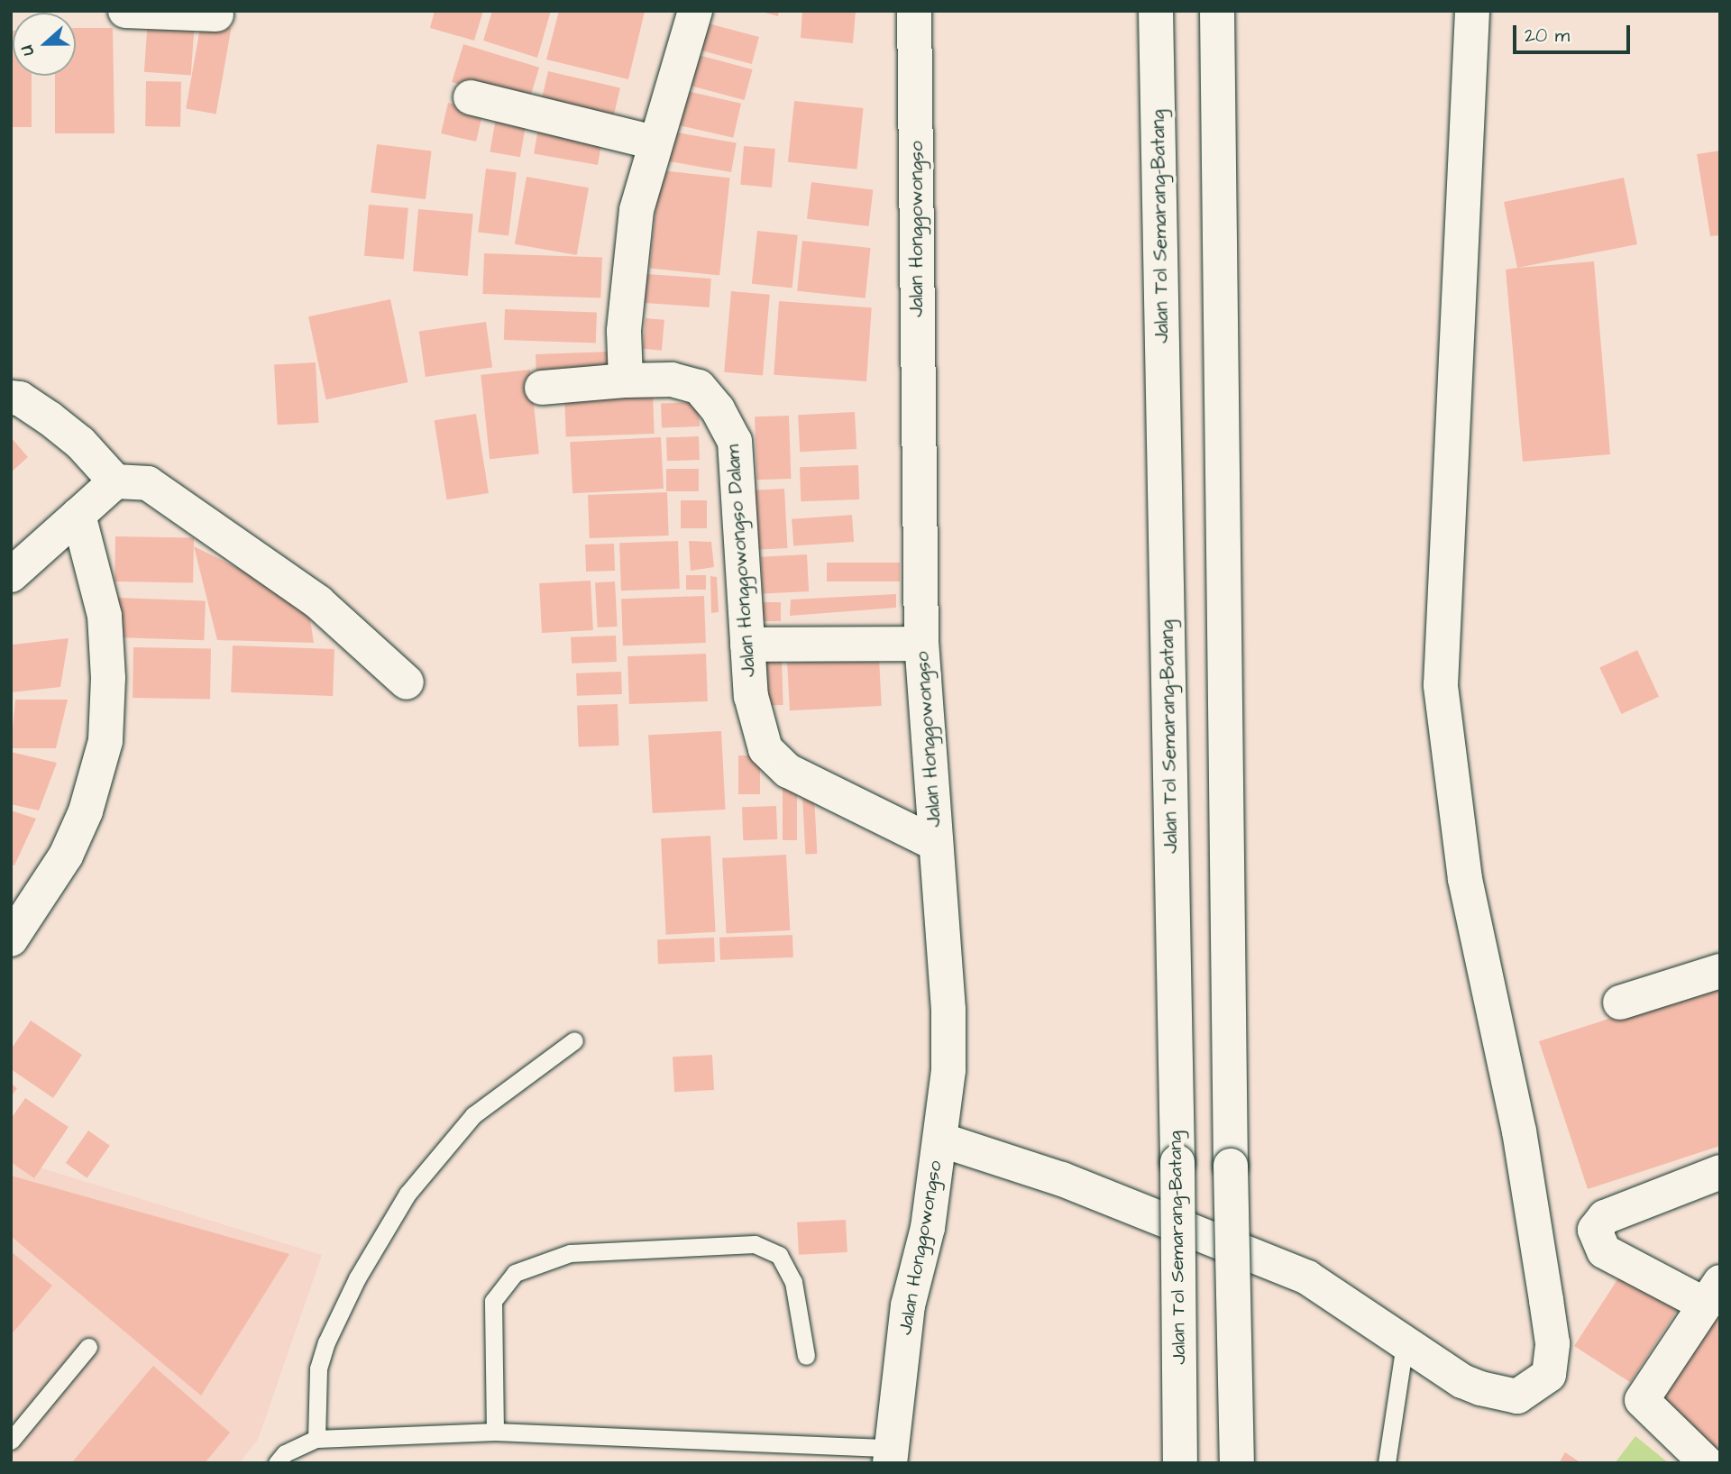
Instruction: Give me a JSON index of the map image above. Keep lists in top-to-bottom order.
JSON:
{
  "streets": {
    "main road": ["Jalan Tol Semarang–Batang", "Jalan Honggowongso", "Jalan Honggowongso Dalam"]
  },
  "crossings": [
    ["Jalan Honggowongso", "Jalan Honggowongso Dalam"]
  ],
  "scale_bar": "20 m",
  "north": "left"
}
